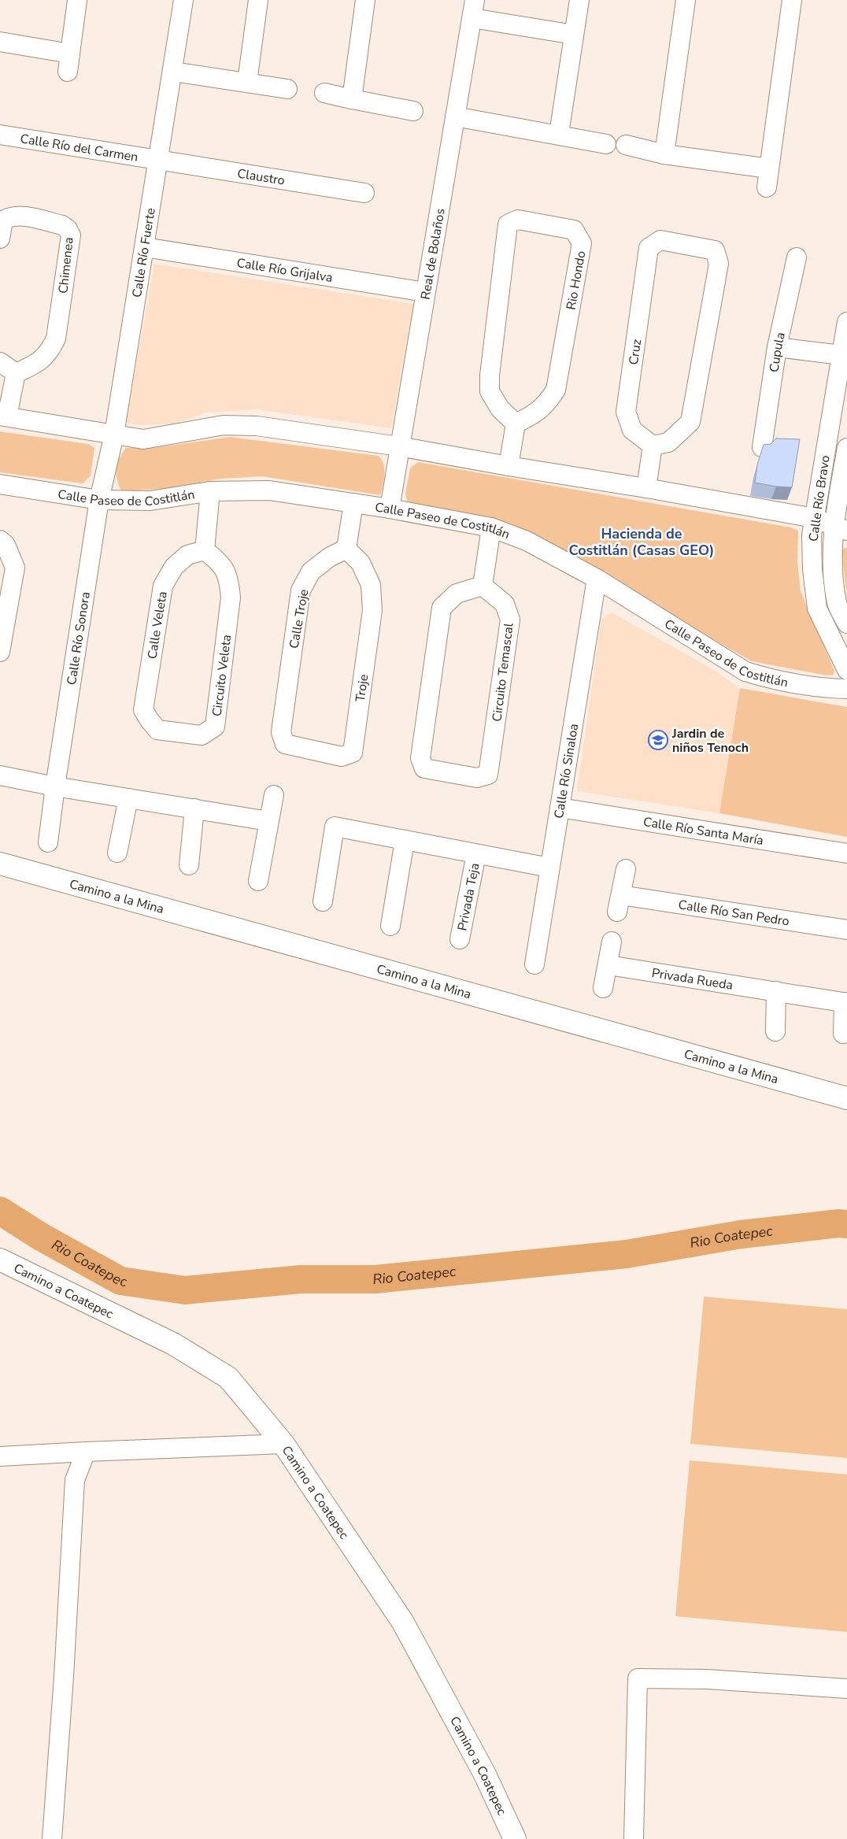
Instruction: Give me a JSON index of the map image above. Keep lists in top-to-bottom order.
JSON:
{
  "streets": {
    "main road": ["Camino a la Mina", "Camino a Coatepec"],
    "street": [
      "Calle Río del Carmen",
      "Claustro",
      "Calle Río Fuerte",
      "Real de Bolaños",
      "Chimenea",
      "Calle Río Grijalva",
      "Rio Hondo",
      "Cruz",
      "Cupula",
      "Calle Paseo de Costitlán",
      "Calle Río Bravo",
      "Calle Troje",
      "Calle Veleta",
      "Calle Río Sonora",
      "Circuito Temascal",
      "Circuito Veleta",
      "Troje",
      "Calle Río Sinaloa",
      "Calle Río Santa María",
      "Privada Teja",
      "Calle Río San Pedro",
      "Privada Rueda"
    ]
  },
  "crossings": [
    ["Calle Río del Carmen", "Claustro"],
    ["Calle Río del Carmen", "Calle Río Fuerte"],
    ["Claustro", "Calle Río Fuerte"],
    ["Calle Río Fuerte", "Calle Río Grijalva"],
    ["Calle Río Fuerte", "Calle Río Sonora"],
    ["Real de Bolaños", "Calle Río Grijalva"],
    ["Real de Bolaños", "Calle Paseo de Costitlán"],
    ["Calle Paseo de Costitlán", "Calle Río Sonora"],
    ["Calle Paseo de Costitlán", "Calle Río Sinaloa"],
    ["Calle Troje", "Troje"],
    ["Calle Veleta", "Circuito Veleta"],
    ["Calle Río Sinaloa", "Calle Río Santa María"],
    ["Calle Río Sinaloa", "Privada Teja"]
  ],
  "districts": ["Hacienda de Costitlán (Casas GEO)"],
  "water": ["Rio Coatepec"],
  "places": {
    "school or university": ["Jardin de niños Tenoch"]
  }
}
